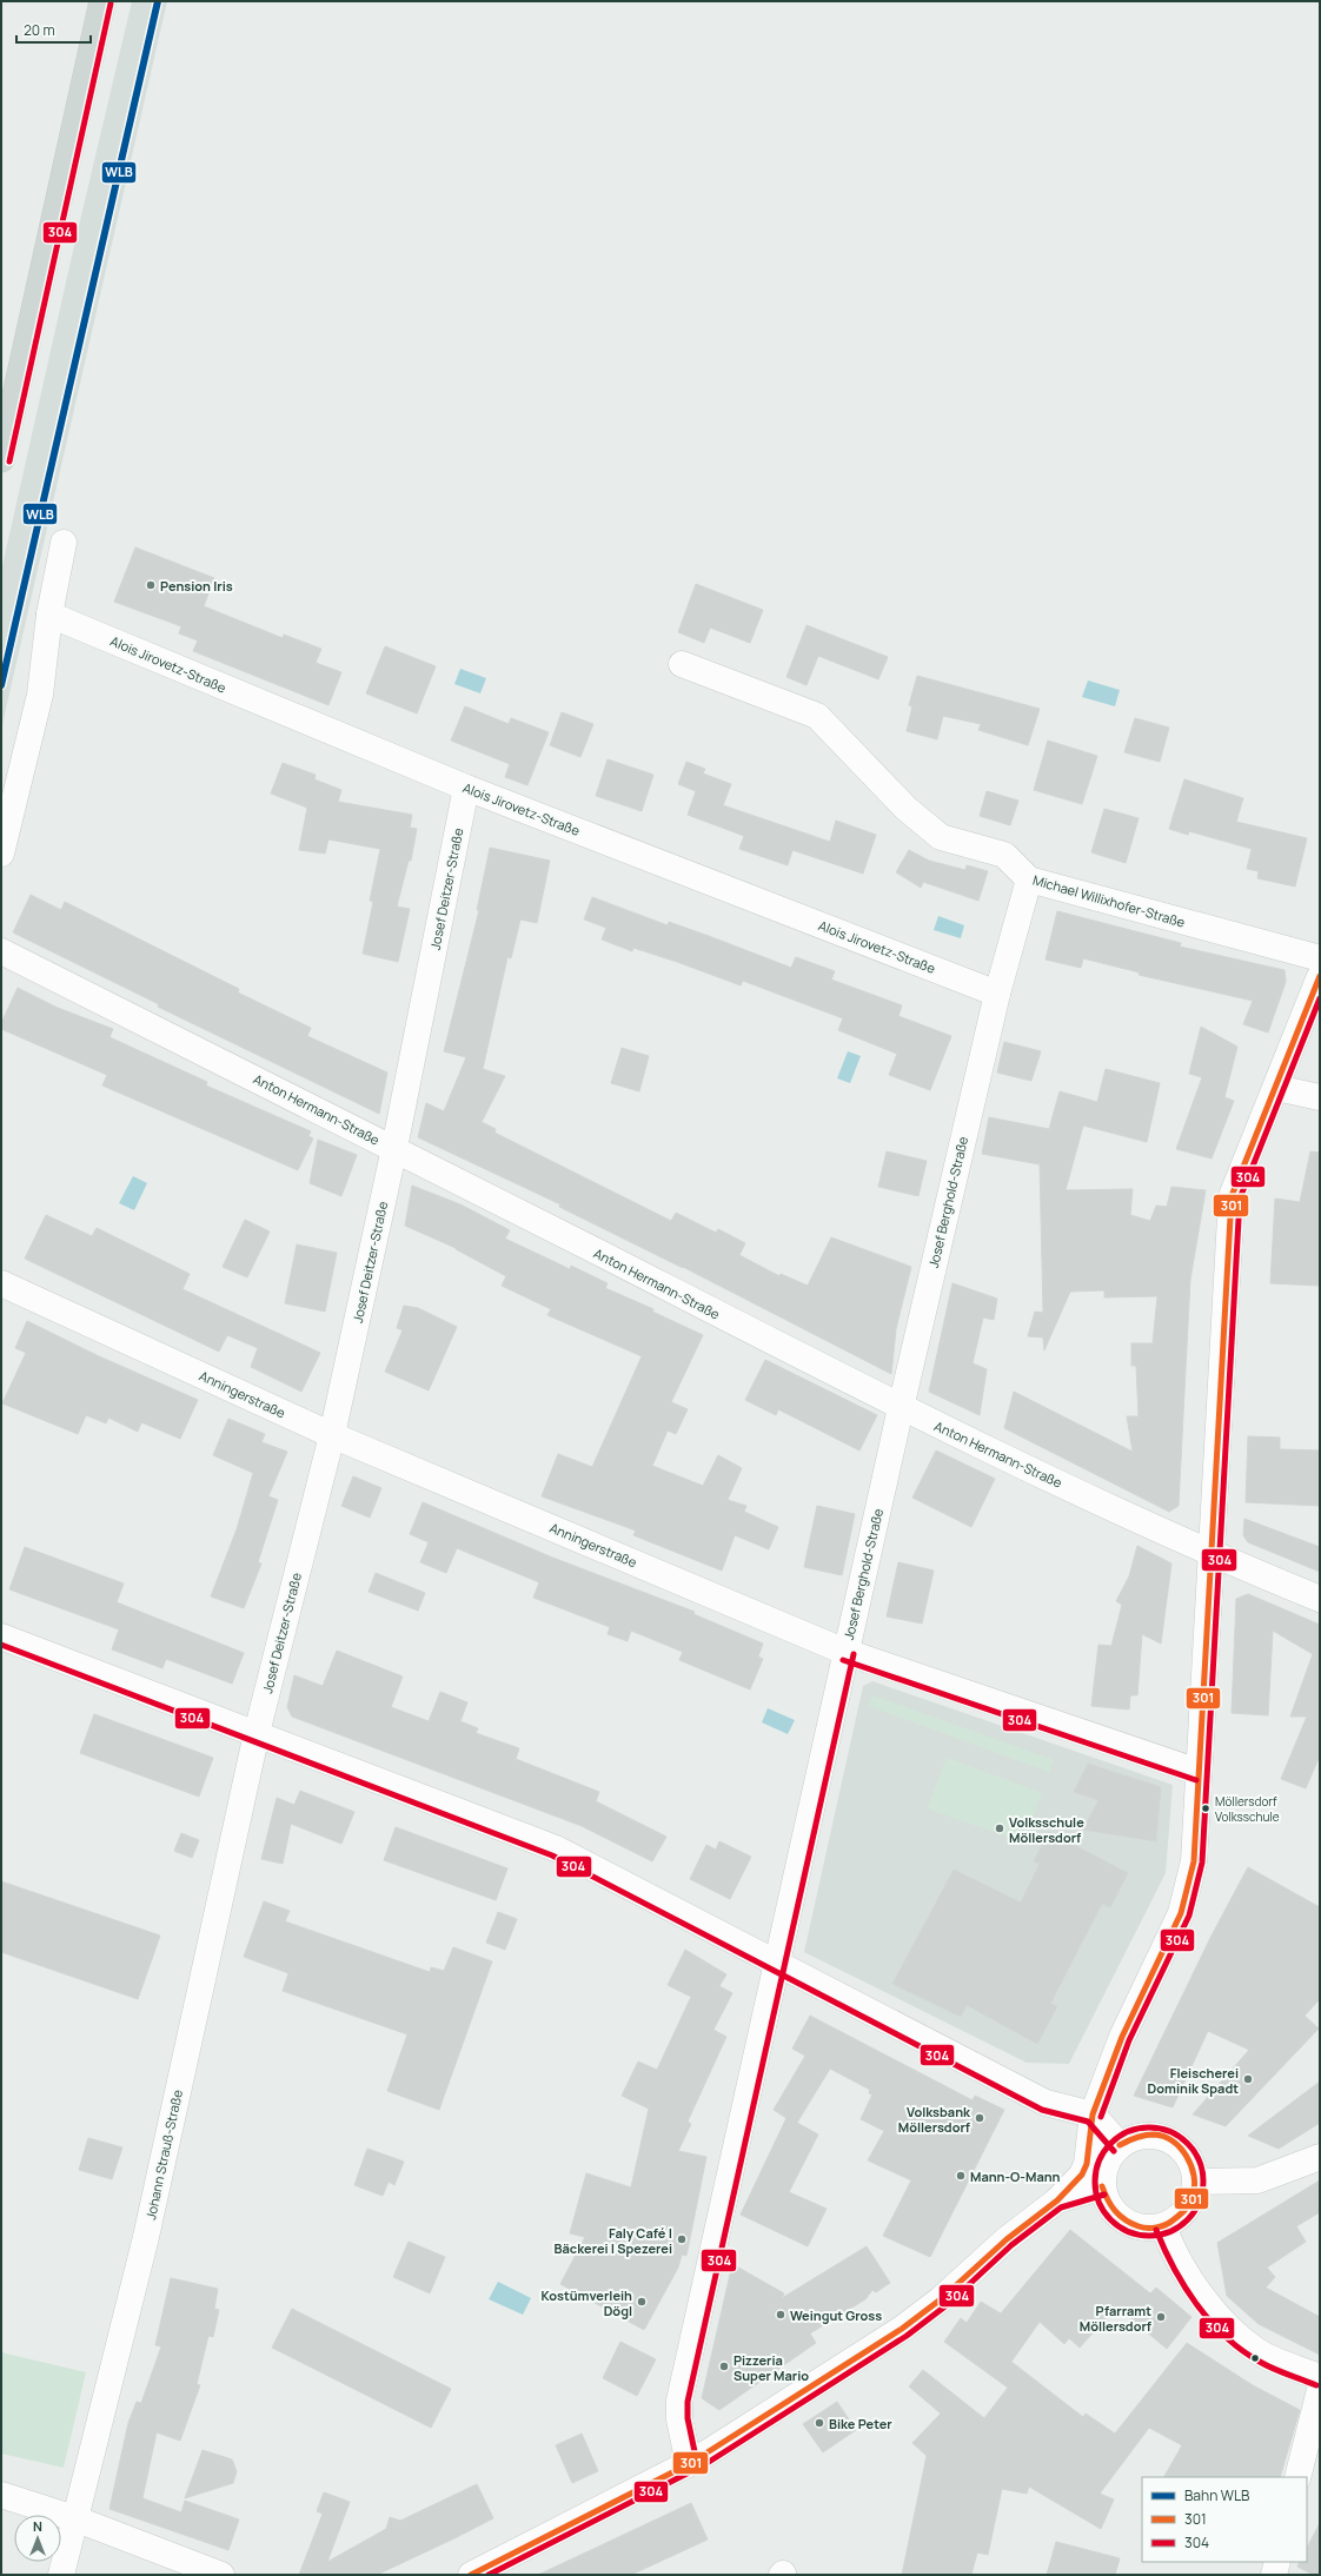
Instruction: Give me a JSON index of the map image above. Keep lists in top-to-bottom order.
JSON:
{
  "streets": {
    "street": [
      "Alois Jirovetz-Straße",
      "Josef Deitzer-Straße",
      "Michael Willixhofer-Straße",
      "Anton Hermann-Straße",
      "Josef Berghold-Straße",
      "Anningerstraße",
      "Johann Strauß-Straße"
    ]
  },
  "crossings": [
    ["Alois Jirovetz-Straße", "Josef Deitzer-Straße"],
    ["Alois Jirovetz-Straße", "Josef Berghold-Straße"],
    ["Josef Deitzer-Straße", "Anton Hermann-Straße"],
    ["Josef Deitzer-Straße", "Anningerstraße"],
    ["Josef Deitzer-Straße", "Johann Strauß-Straße"],
    ["Michael Willixhofer-Straße", "Josef Berghold-Straße"],
    ["Anton Hermann-Straße", "Josef Berghold-Straße"],
    ["Josef Berghold-Straße", "Anningerstraße"]
  ],
  "places": [
    "Pension Iris",
    "Möllersdorf Volksschule",
    "Volksschule Möllersdorf",
    "Fleischerei Dominik Spadt",
    "Volksbank Möllersdorf",
    "Mann-O-Mann",
    "Faly Café | Bäckerei | Spezerei",
    "Kostümverleih Dögl",
    "Weingut Gross",
    "Pfarramt Möllersdorf",
    "Pizzeria Super Mario",
    "Bike Peter"
  ],
  "lines": ["rail line WLB", "transit line 304", "transit line 301"],
  "legend": ["Bahn WLB", "301", "304"],
  "scale_bar": "20 m",
  "north": "top"
}
